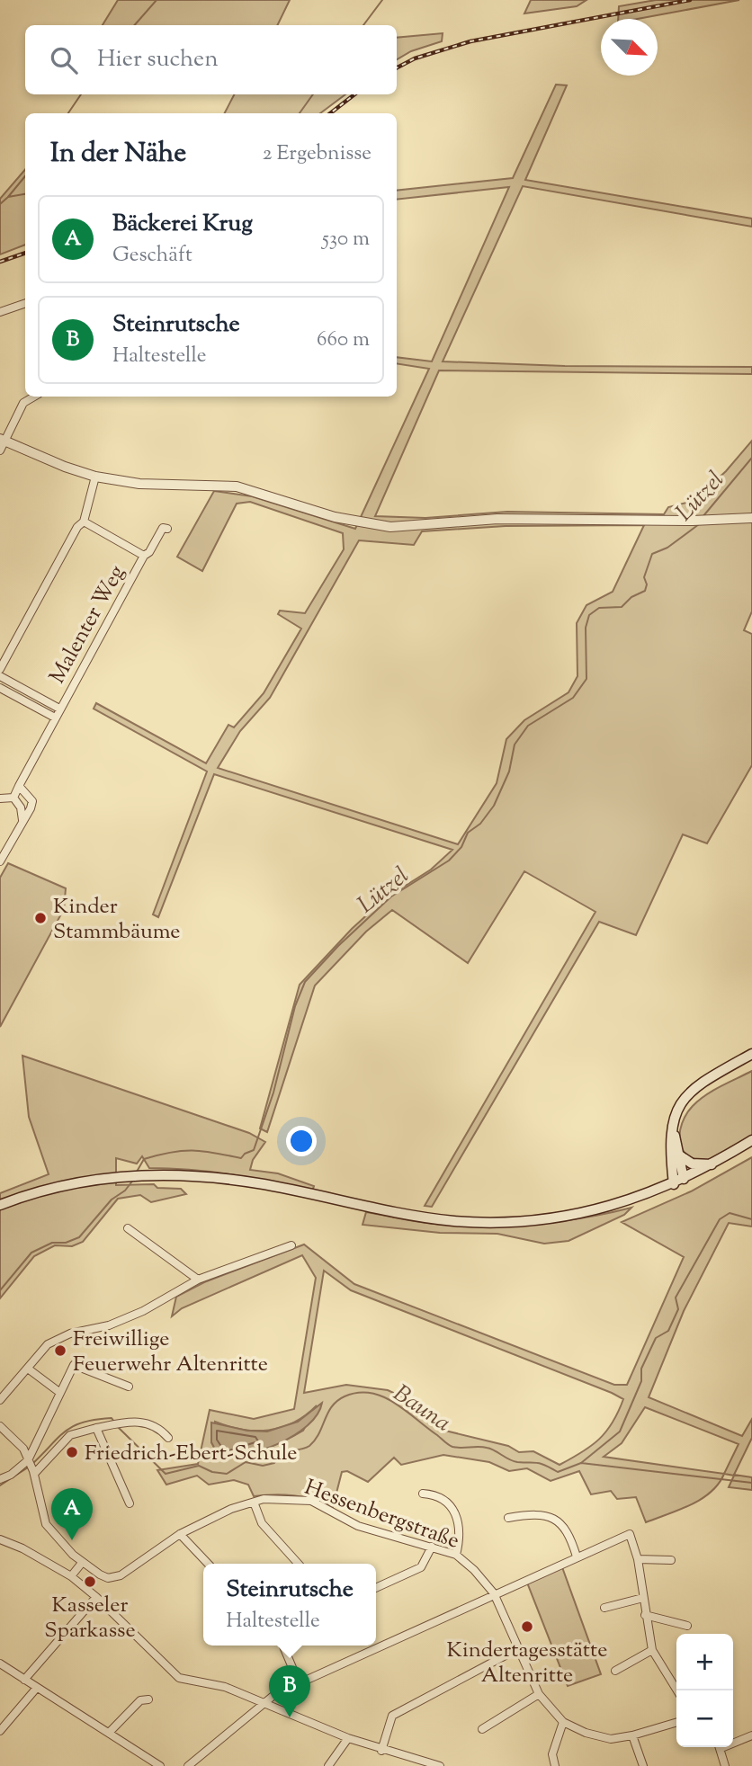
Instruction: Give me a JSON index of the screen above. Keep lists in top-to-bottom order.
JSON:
{
  "streets": {
    "street": ["Malenter Weg", "Hessenbergstraße"]
  },
  "water": ["Lützel", "Bauna"],
  "places": [
    "Kinder Stammbäume",
    "Freiwillige Feuerwehr Altenritte",
    "Friedrich-Ebert-Schule",
    "Kasseler Sparkasse",
    "Kindertagesstätte Altenritte"
  ],
  "north": "bottom right",
  "page": {
    "search": "Hier suchen",
    "heading": ["In der Nähe", "2 Ergebnisse"],
    "list": [
      {
        "mark": "A",
        "name": "Bäckerei Krug",
        "note": "Geschäft",
        "value": "530 m"
      },
      {
        "mark": "B",
        "name": "Steinrutsche",
        "note": "Haltestelle",
        "value": "660 m"
      }
    ],
    "pins": ["A", "B"],
    "popup": ["Steinrutsche", "Haltestelle"],
    "map_buttons": ["+", "−"]
  }
}
